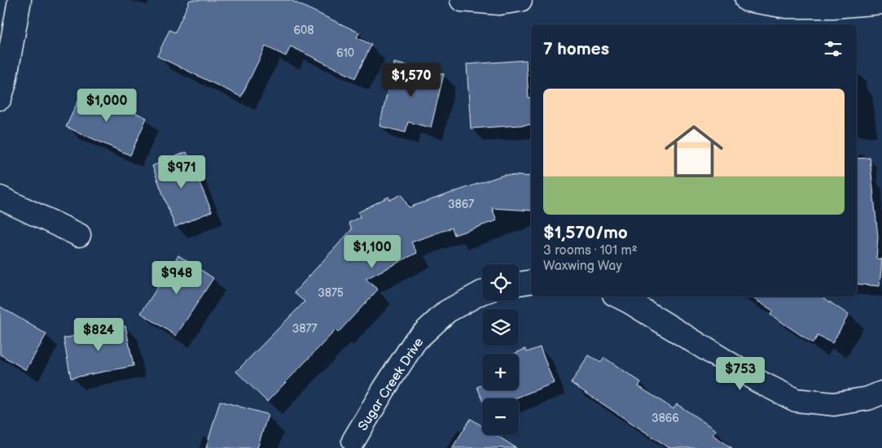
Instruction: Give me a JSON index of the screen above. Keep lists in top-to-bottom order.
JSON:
{
  "streets": {
    "street": ["Sugar Creek Drive"]
  },
  "house_numbers": [
    "608",
    "610",
    "3867",
    "3875",
    "3877",
    "3866"
  ],
  "page": {
    "heading": "7 homes",
    "price": [
      "$1,570",
      "$1,000",
      "$971",
      "$1,100",
      "$948",
      "$824",
      "$753"
    ],
    "list": [
      {
        "name": "$1,570/mo",
        "note": "3 rooms · 101 m² · Waxwing Way"
      }
    ],
    "map_buttons": ["+", "−"]
  }
}
